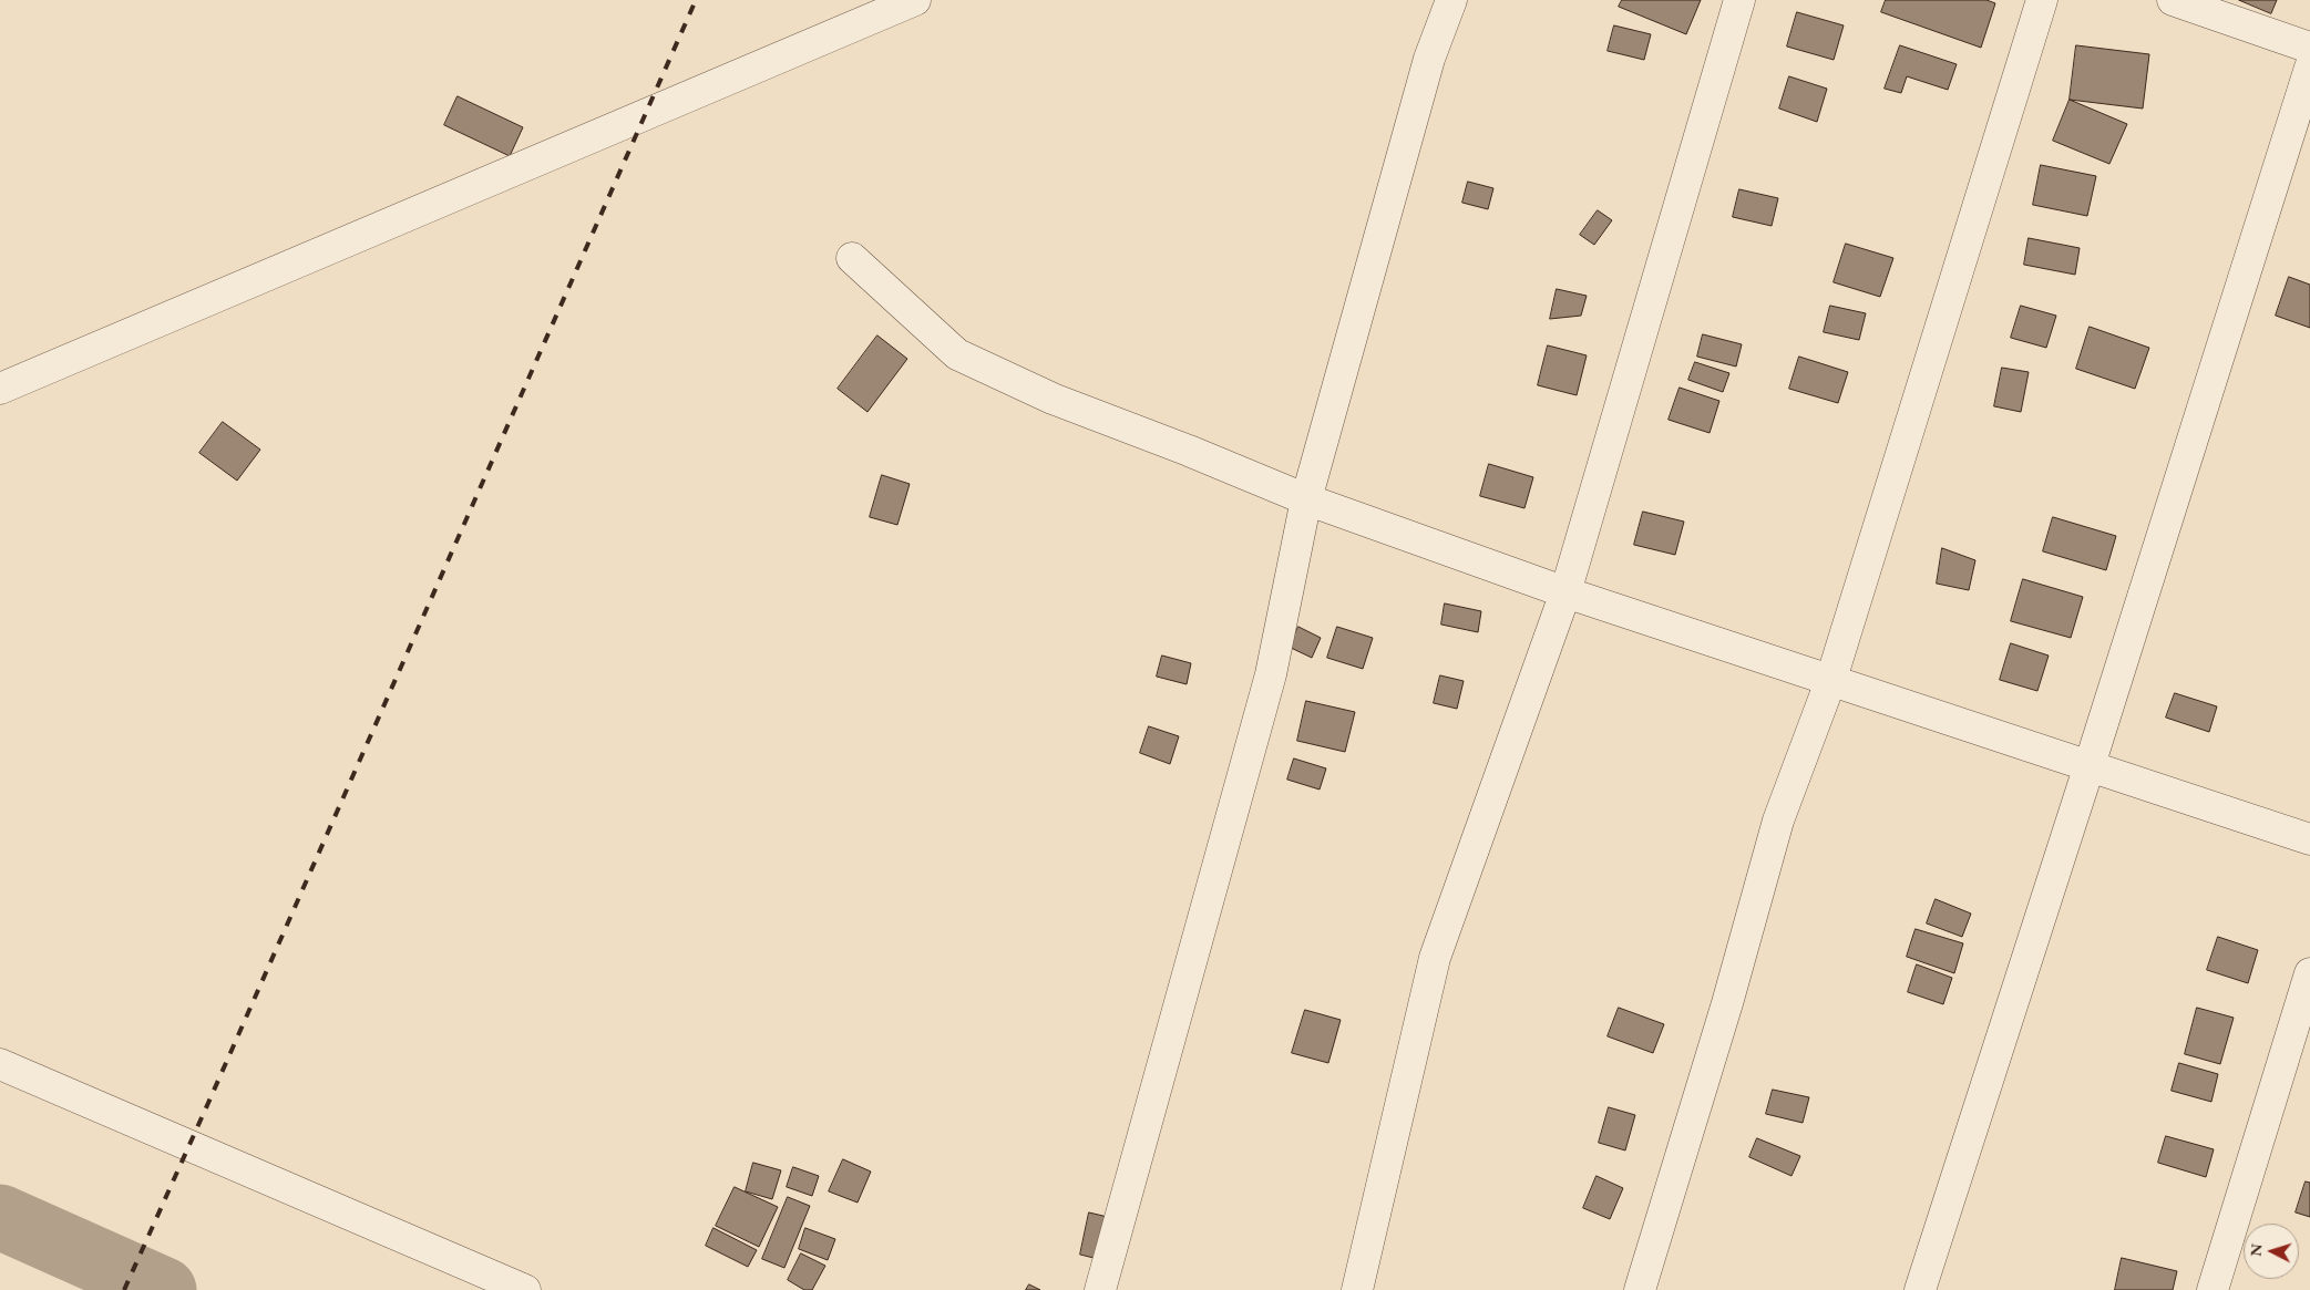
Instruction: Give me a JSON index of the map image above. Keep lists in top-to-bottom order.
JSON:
{
  "north": "left"
}
